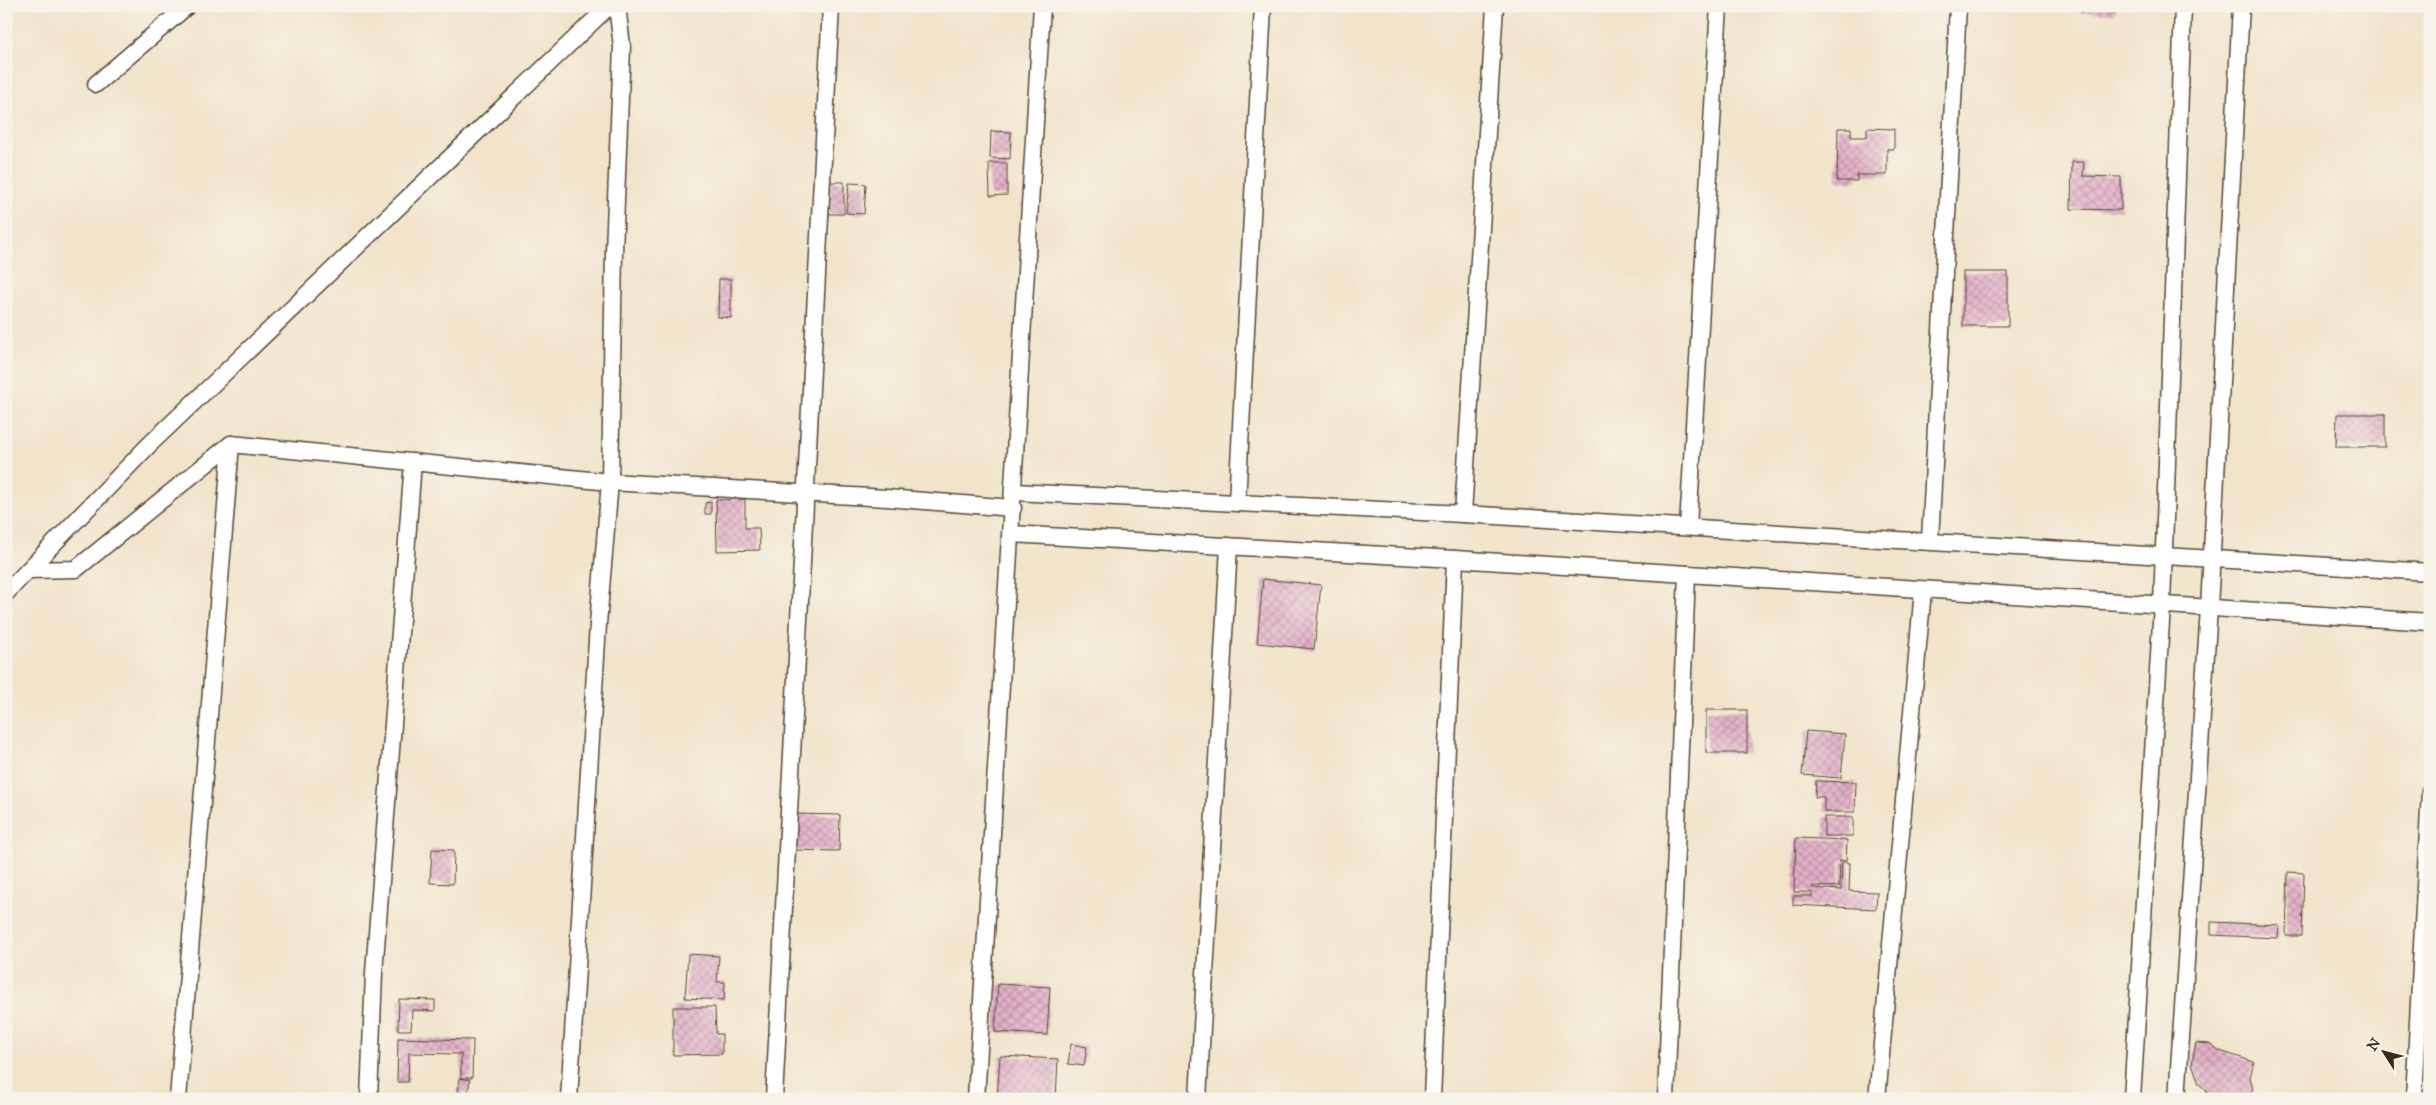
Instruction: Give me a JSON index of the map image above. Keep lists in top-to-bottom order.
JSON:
{
  "north": "top left"
}
